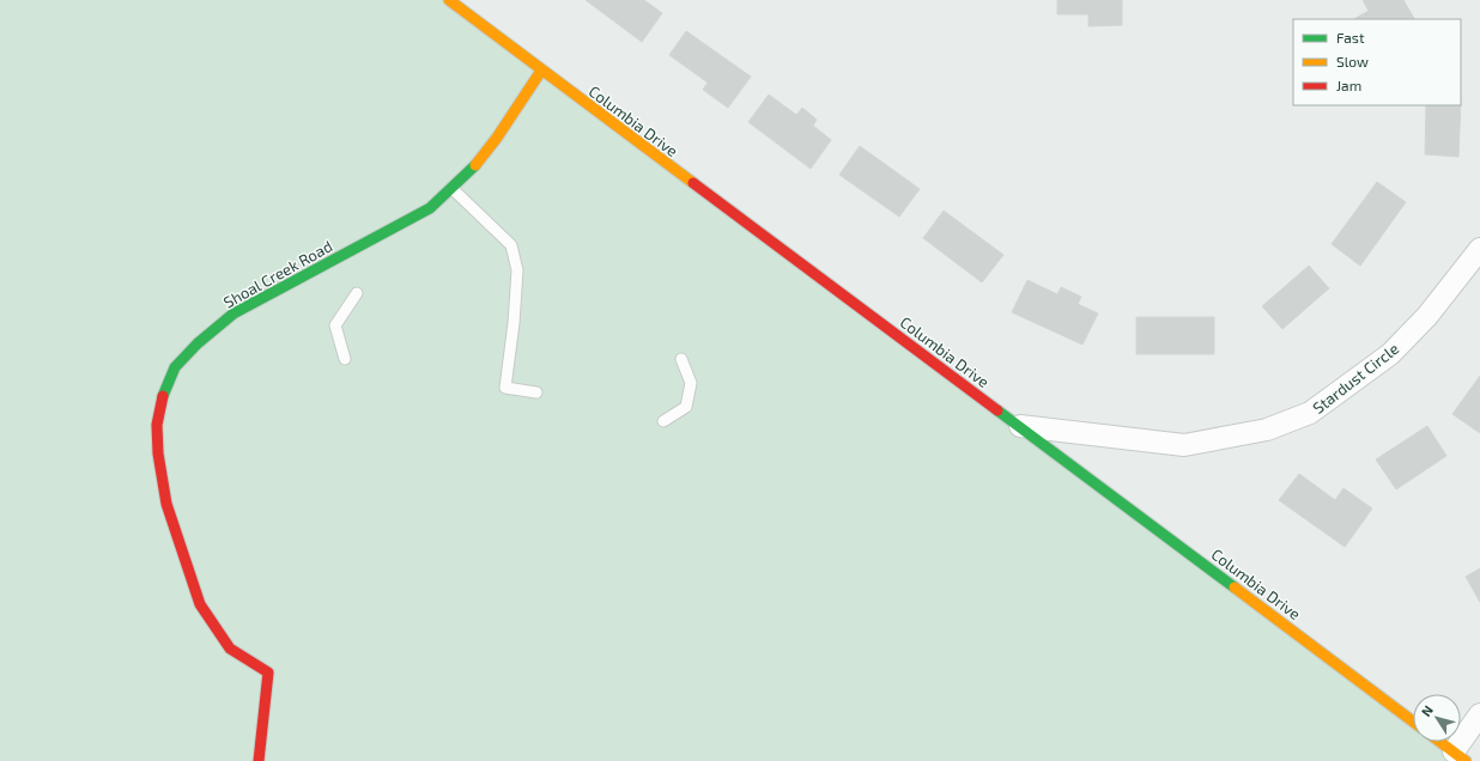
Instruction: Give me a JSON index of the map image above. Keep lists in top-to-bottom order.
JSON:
{
  "streets": {
    "main road": ["Columbia Drive", "Shoal Creek Road"],
    "street": ["Stardust Circle"]
  },
  "crossings": [
    ["Columbia Drive", "Shoal Creek Road"],
    ["Columbia Drive", "Stardust Circle"]
  ],
  "legend": ["Fast", "Slow", "Jam"],
  "north": "top left"
}
